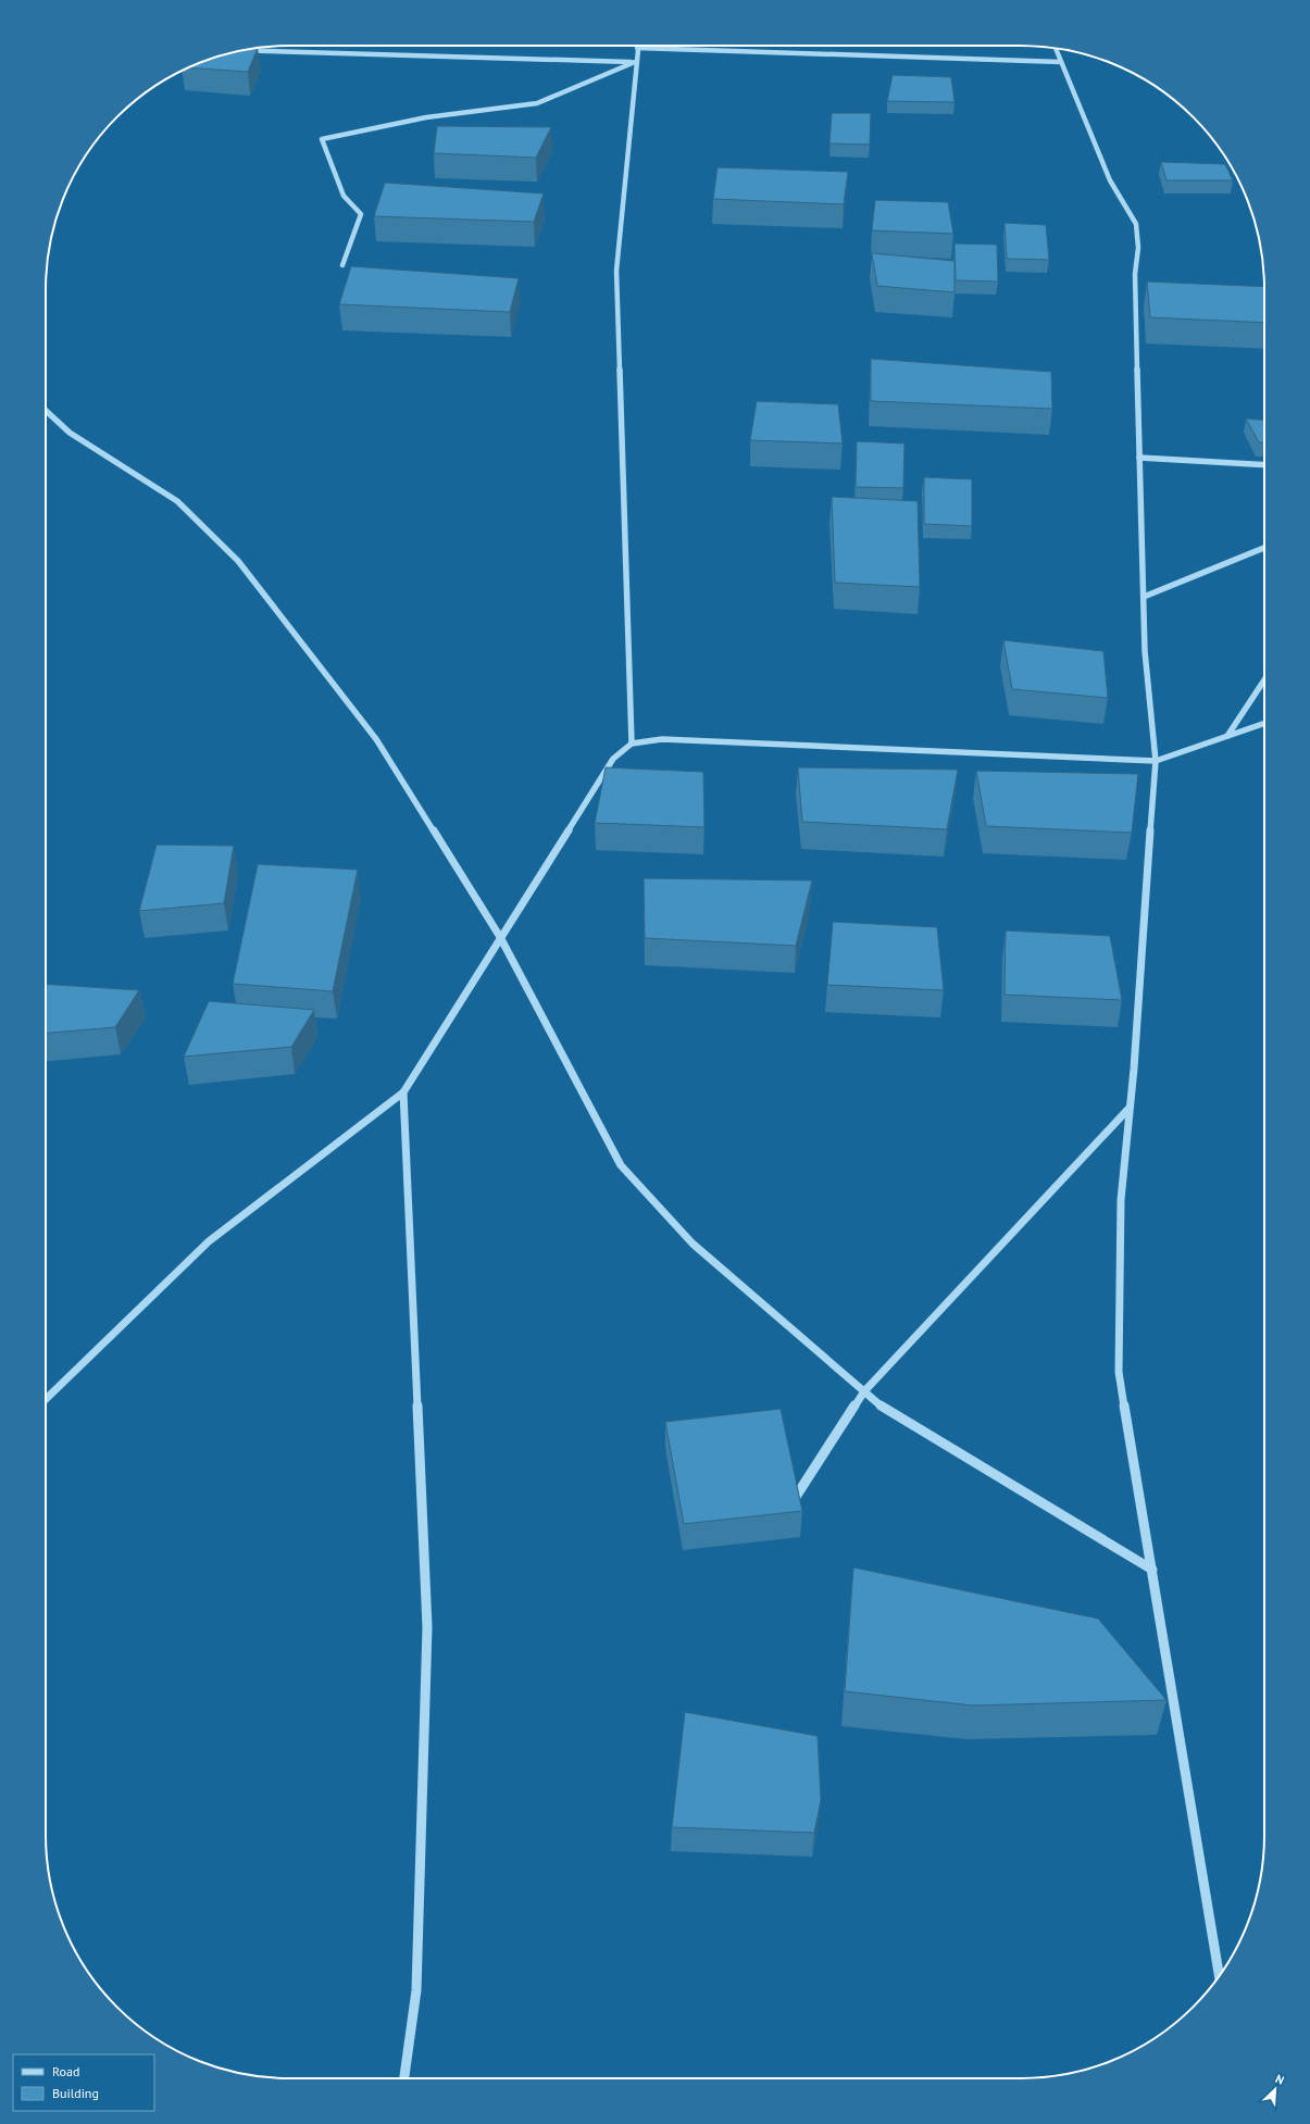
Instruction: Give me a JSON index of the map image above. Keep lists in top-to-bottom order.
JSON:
{
  "legend": ["Road", "Building"],
  "north": "top right"
}
